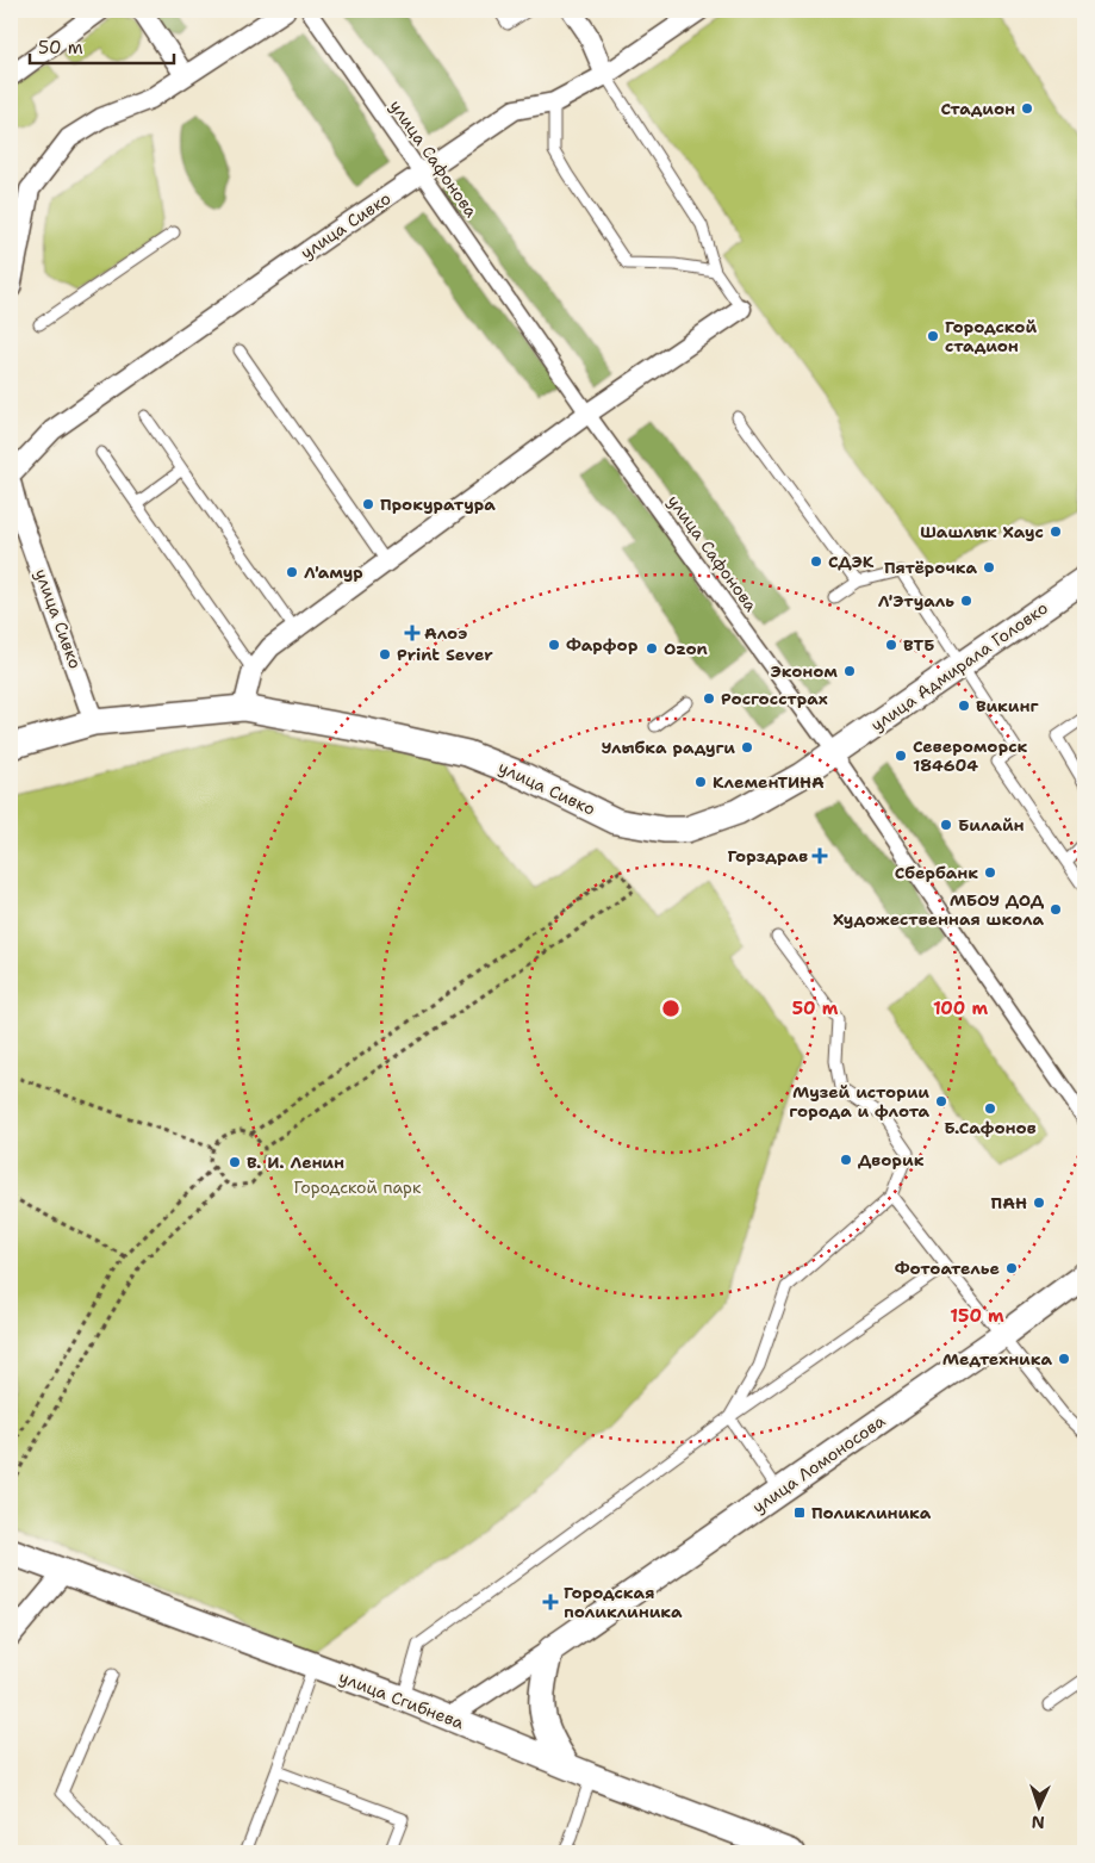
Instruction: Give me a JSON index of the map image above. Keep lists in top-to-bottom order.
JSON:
{
  "streets": {
    "street": [
      "улица Сафонова",
      "улица Сивко",
      "улица Адмирала Головко",
      "улица Ломоносова",
      "улица Сгибнева"
    ]
  },
  "crossings": [
    ["улица Сафонова", "улица Сивко"],
    ["улица Сафонова", "улица Адмирала Головко"],
    ["улица Сивко", "улица Адмирала Головко"],
    ["улица Ломоносова", "улица Сгибнева"]
  ],
  "parks": ["Городской парк"],
  "places": {
    "other": [
      "Стадион",
      "Городской стадион",
      "Прокуратура",
      "Шашлык Хаус",
      "СДЭК",
      "Пятёрочка",
      "Л'амур",
      "Л'Этуаль",
      "Фарфор",
      "ВТБ",
      "Ozon",
      "Print Sever",
      "Эконом",
      "Росгосстрах",
      "Викинг",
      "Улыбка радуги",
      "Североморск 184604",
      "КлеменТИНА",
      "Билайн",
      "Сбербанк",
      "МБОУ ДОД Художественная школа",
      "Музей истории города и флота",
      "Б.Сафонов",
      "Дворик",
      "В. И. Ленин",
      "ПАН",
      "Фотоателье",
      "Медтехника"
    ],
    "health": ["Алоэ", "Горздрав", "Городская поликлиника"],
    "transit": ["Поликлиника"]
  },
  "scale_bar": "50 m",
  "north": "bottom",
  "rings": ["50 m", "100 m", "150 m"]
}
